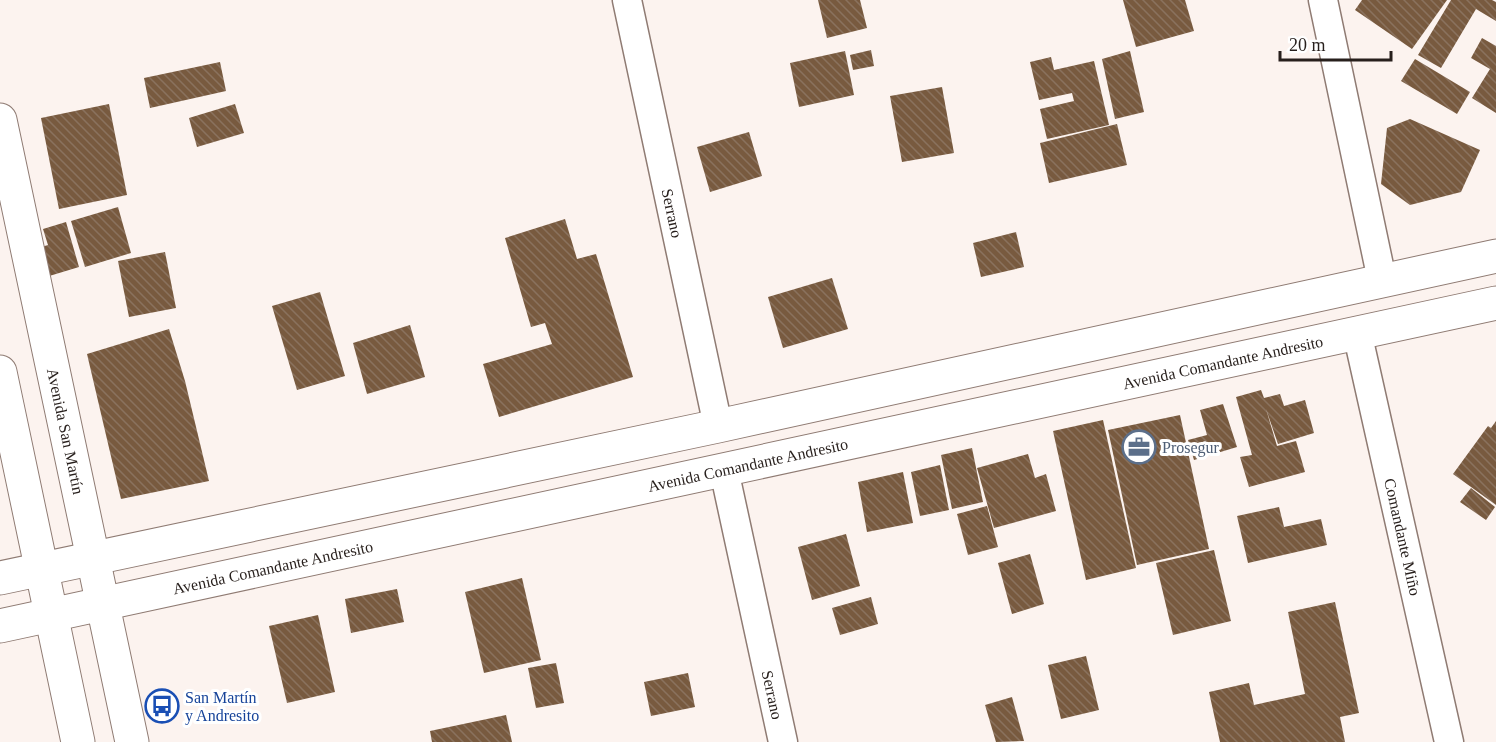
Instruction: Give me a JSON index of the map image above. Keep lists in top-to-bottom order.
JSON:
{
  "streets": {
    "main road": ["Avenida Comandante Andresito", "Avenida San Martín"],
    "street": ["Serrano", "Comandante Miño"]
  },
  "crossings": [
    ["Serrano", "Avenida Comandante Andresito"],
    ["Avenida Comandante Andresito", "Avenida San Martín"],
    ["Avenida Comandante Andresito", "Comandante Miño"]
  ],
  "places": {
    "office": ["Prosegur"],
    "bus stop": ["San Martín y Andresito"]
  },
  "scale_bar": "20 m"
}
